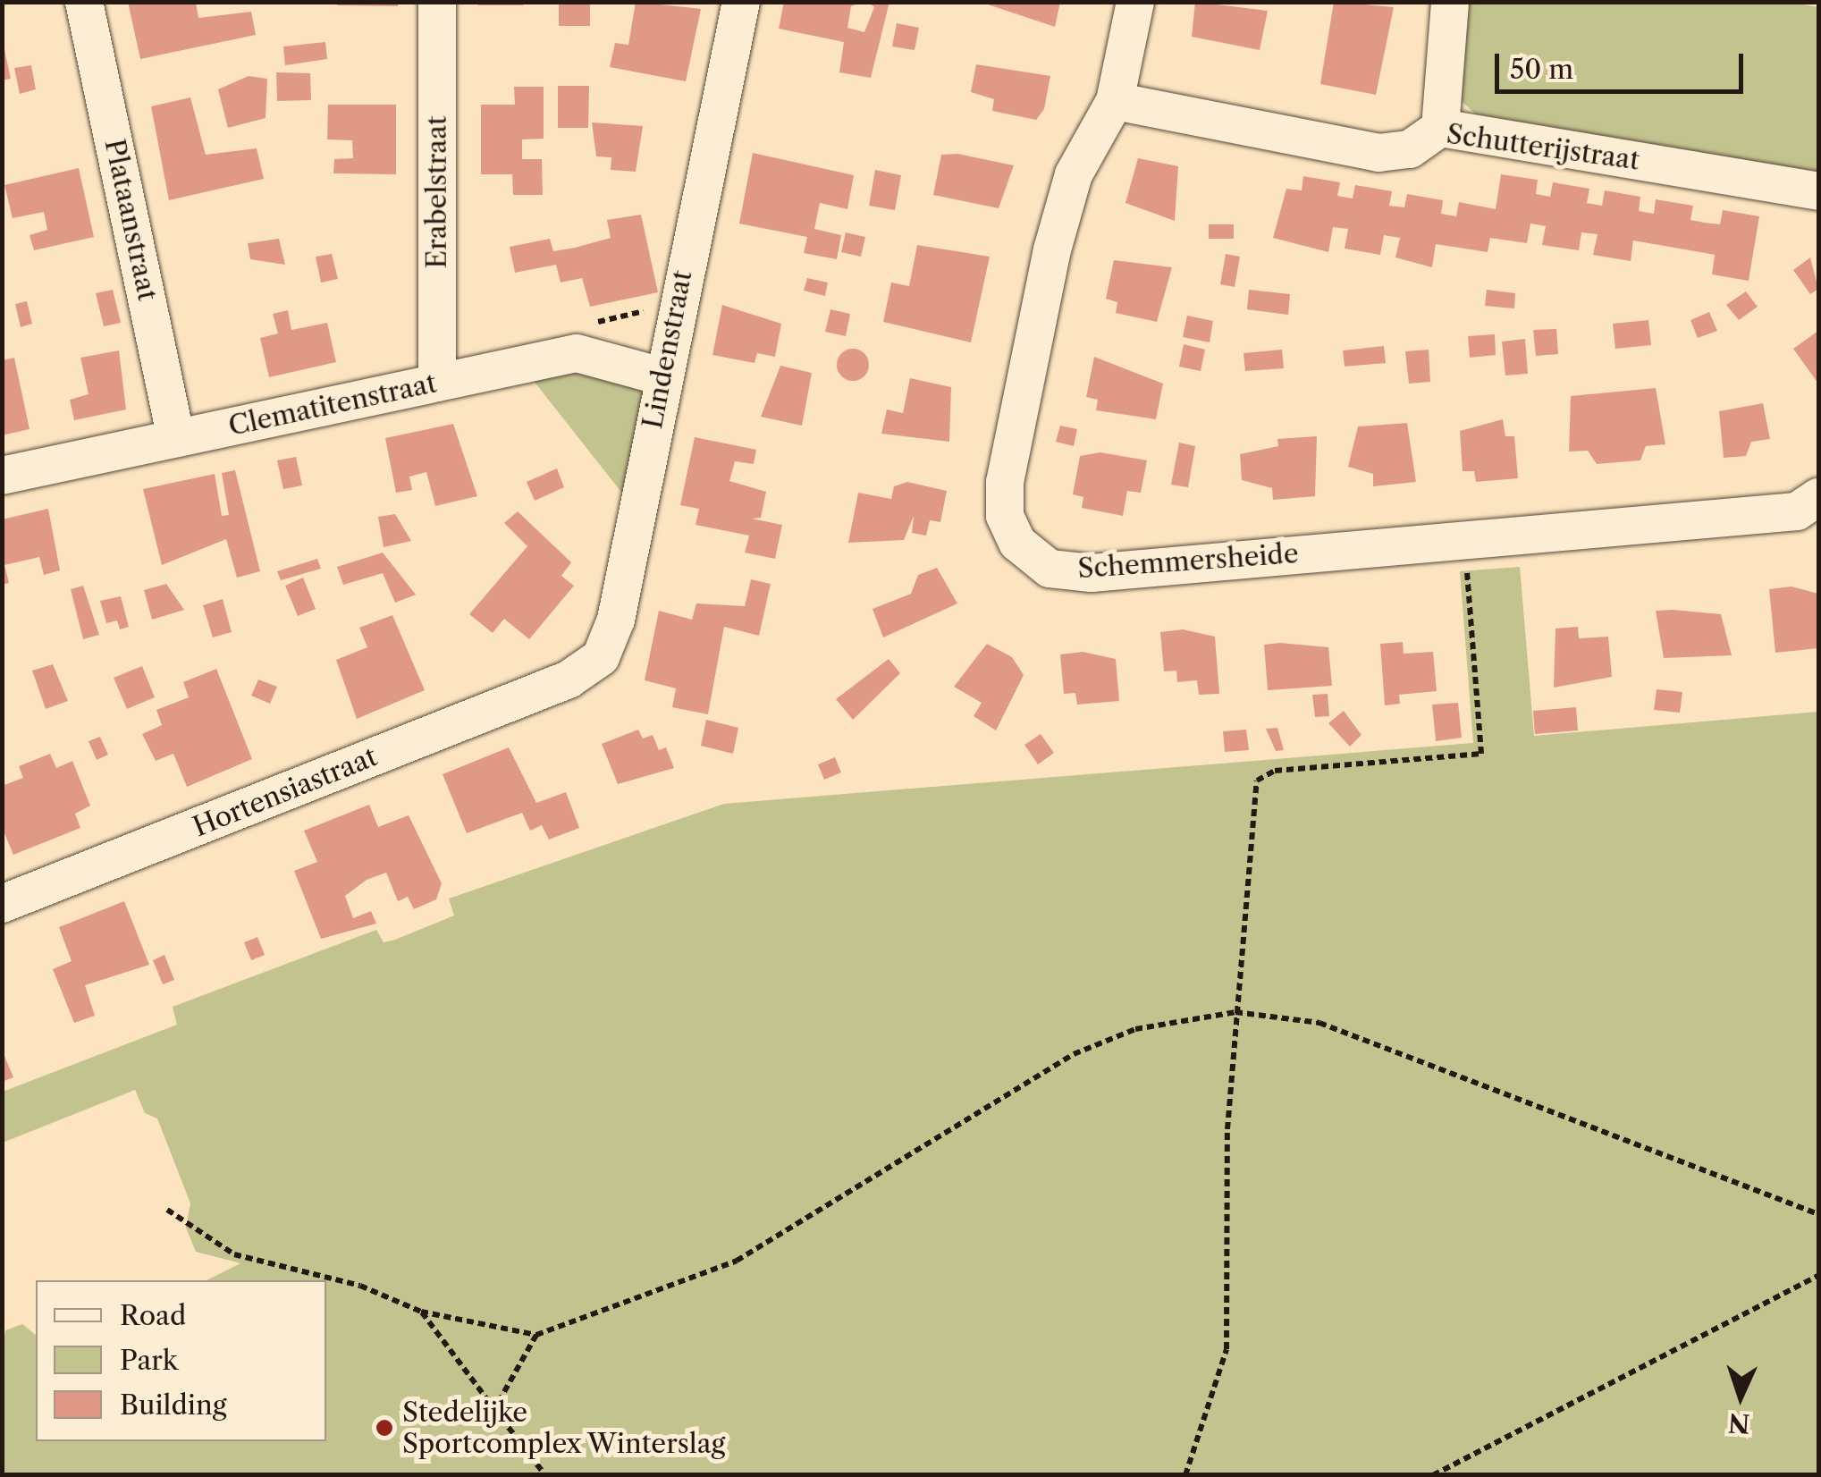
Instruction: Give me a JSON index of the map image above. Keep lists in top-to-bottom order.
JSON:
{
  "streets": {
    "street": [
      "Schutterijstraat",
      "Erabelstraat",
      "Plataanstraat",
      "Lindenstraat",
      "Clematitenstraat",
      "Schemmersheide",
      "Hortensiastraat"
    ]
  },
  "crossings": [
    ["Schutterijstraat", "Schemmersheide"],
    ["Erabelstraat", "Clematitenstraat"],
    ["Plataanstraat", "Clematitenstraat"],
    ["Lindenstraat", "Clematitenstraat"],
    ["Lindenstraat", "Hortensiastraat"]
  ],
  "places": ["Stedelijke Sportcomplex Winterslag"],
  "legend": ["Road", "Park", "Building"],
  "scale_bar": "50 m",
  "north": "bottom"
}
